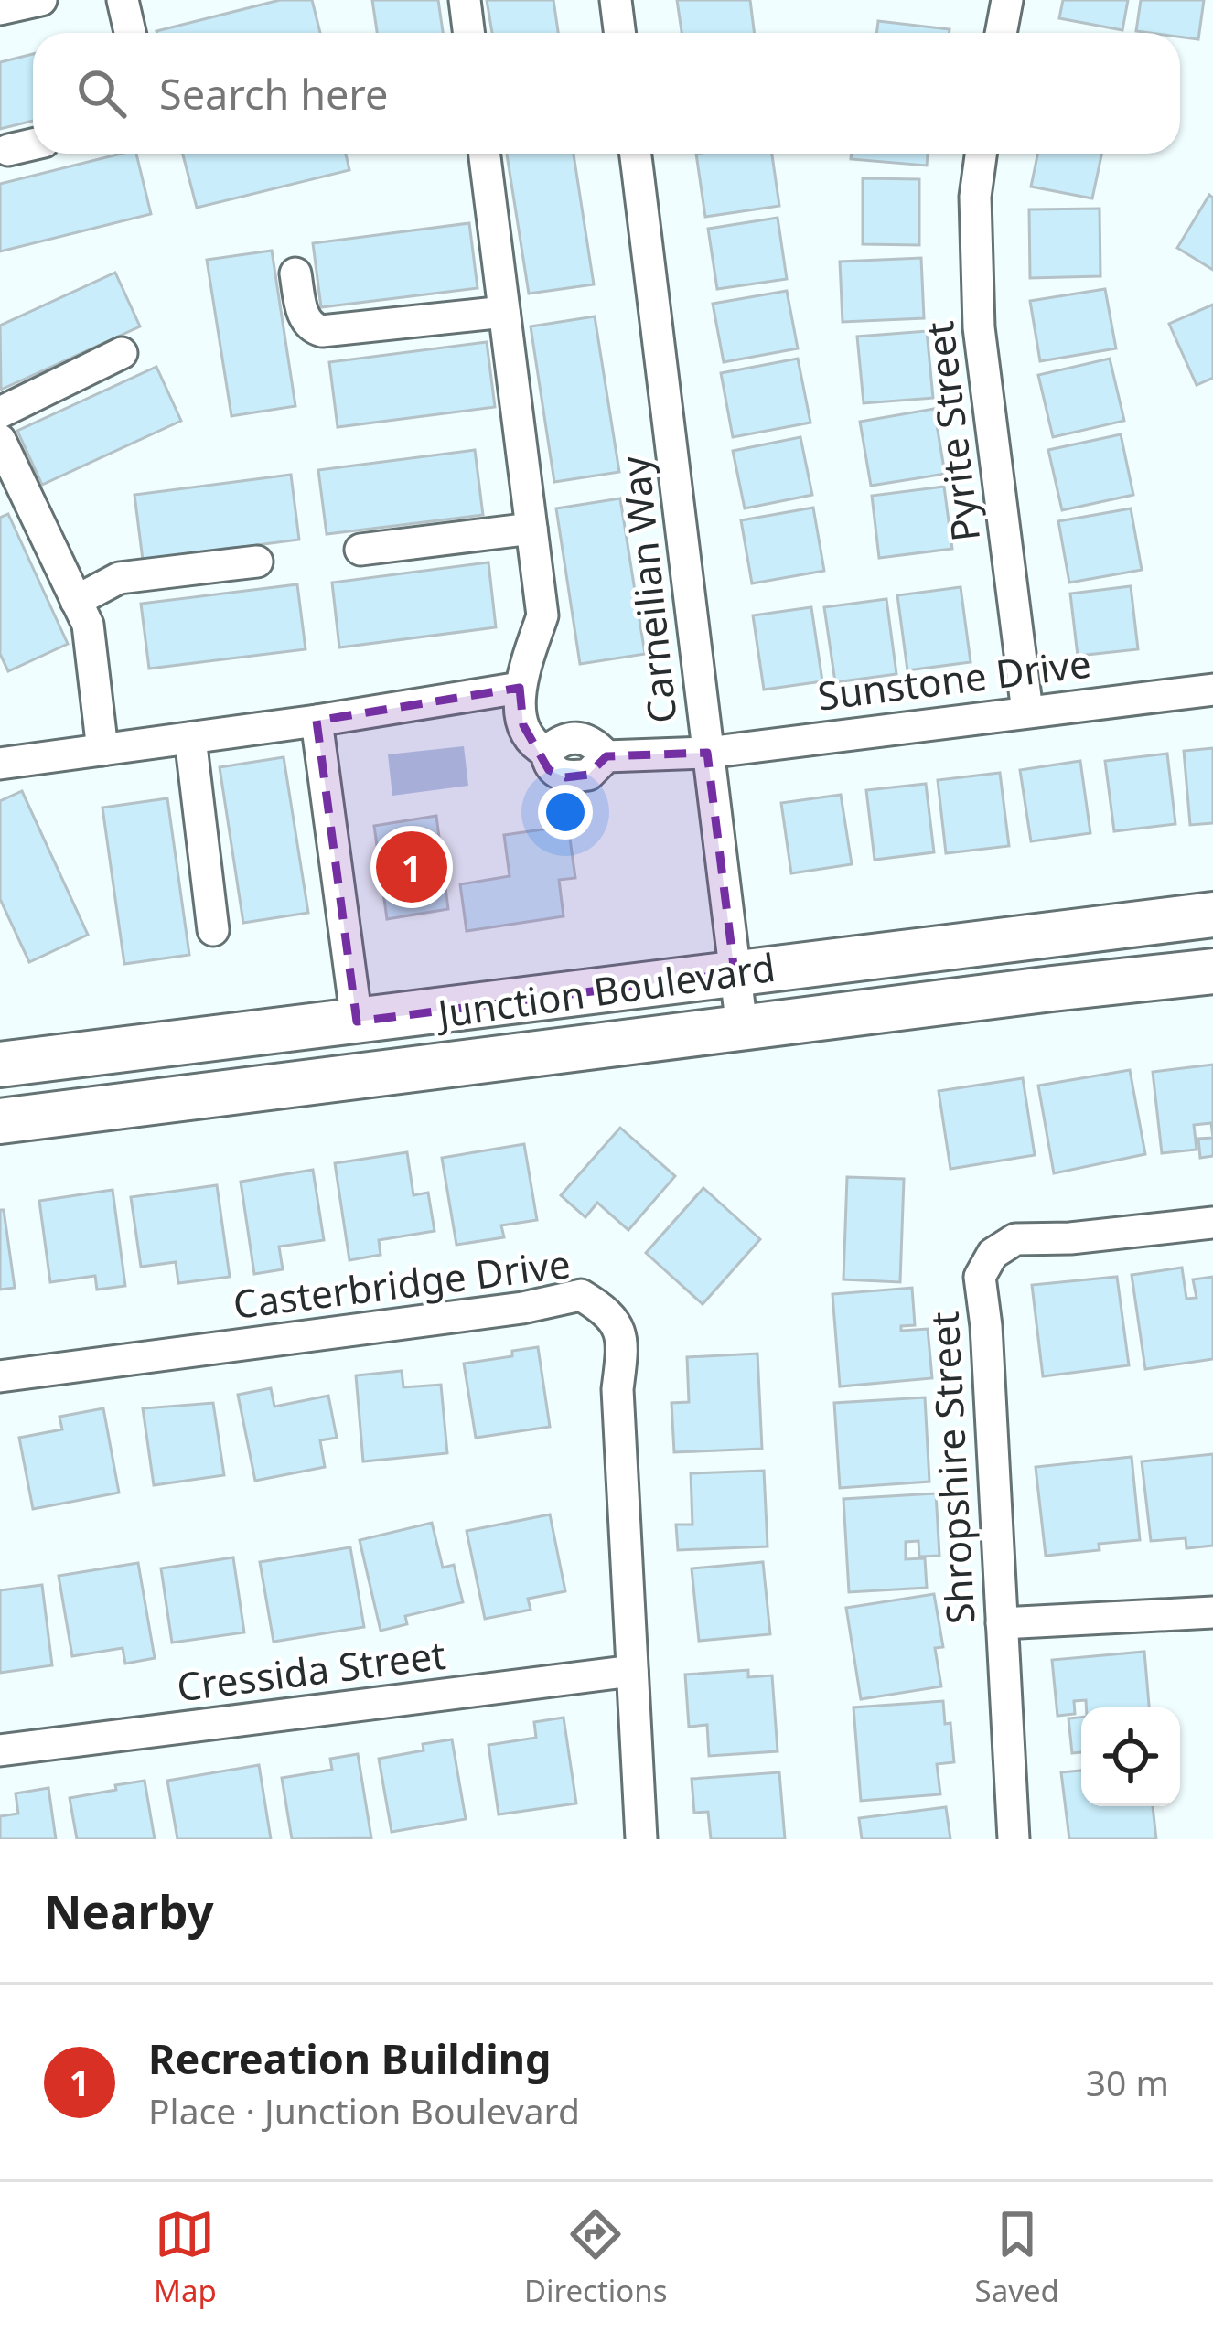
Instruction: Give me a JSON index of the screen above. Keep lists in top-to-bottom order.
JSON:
{
  "streets": {
    "main road": ["Junction Boulevard"],
    "street": [
      "Pyrite Street",
      "Carneilian Way",
      "Sunstone Drive",
      "Casterbridge Drive",
      "Shropshire Street",
      "Cressida Street"
    ]
  },
  "crossings": [
    ["Pyrite Street", "Sunstone Drive"],
    ["Carneilian Way", "Sunstone Drive"],
    ["Carneilian Way", "Junction Boulevard"],
    ["Casterbridge Drive", "Cressida Street"]
  ],
  "page": {
    "search": "Search here",
    "pins": "1",
    "heading": "Nearby",
    "list": [
      {
        "mark": "1",
        "name": "Recreation Building",
        "note": "Place · Junction Boulevard",
        "value": "30 m"
      }
    ],
    "nav": ["Map", "Directions", "Saved"]
  }
}
